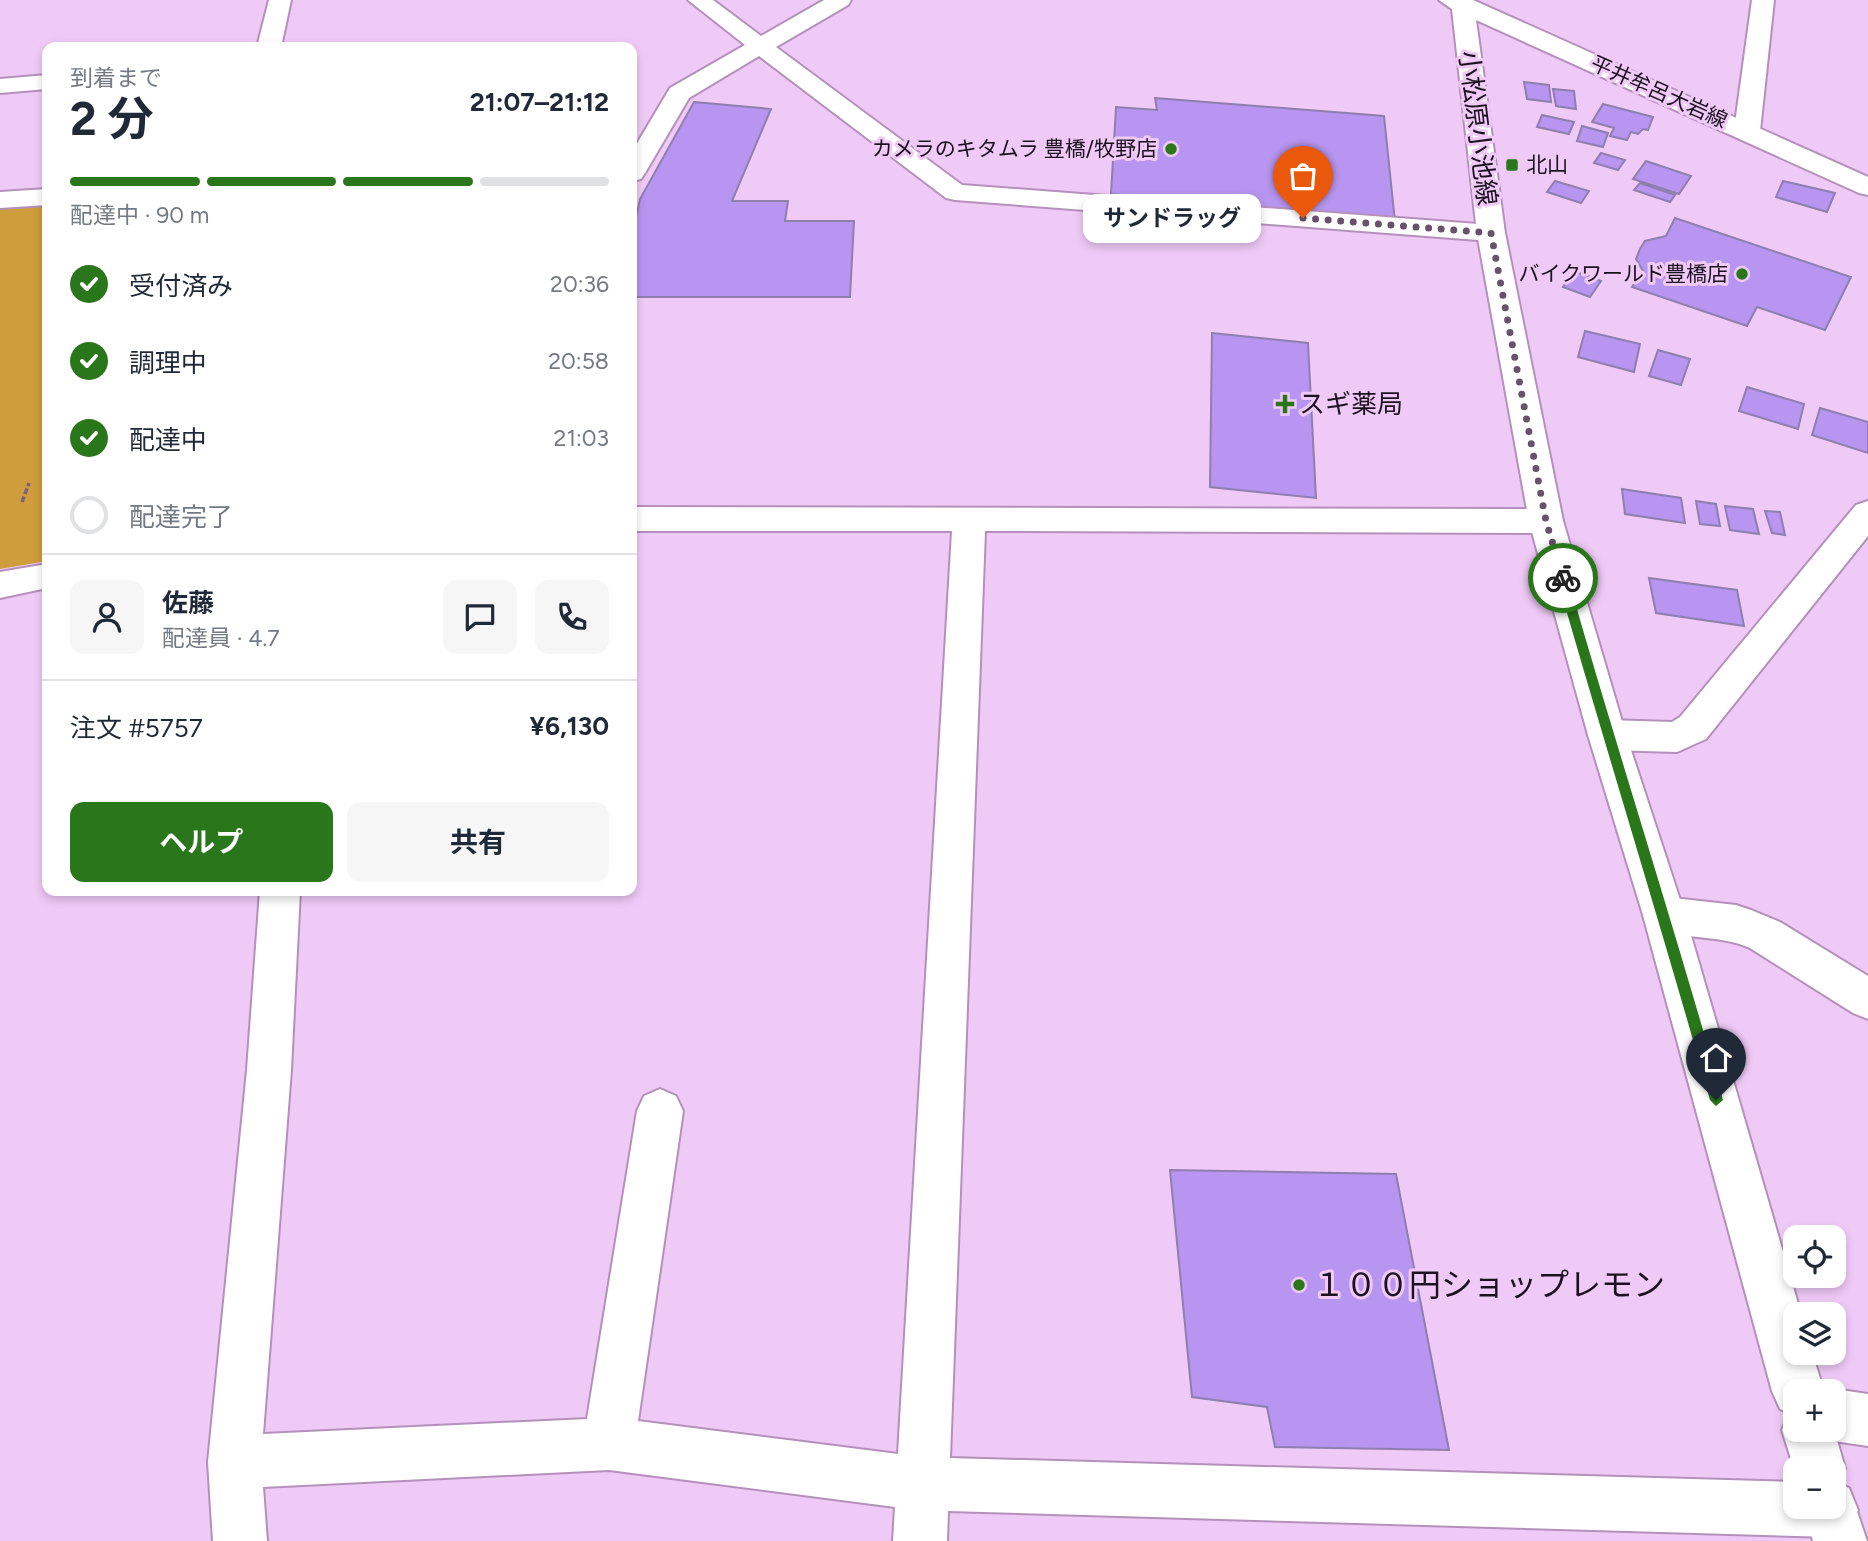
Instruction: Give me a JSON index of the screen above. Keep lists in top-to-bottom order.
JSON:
{
  "streets": {
    "street": ["平井牟呂大岩線", "小松原小池線"]
  },
  "crossings": [
    ["平井牟呂大岩線", "小松原小池線"]
  ],
  "places": {
    "other": [
      "カメラのキタムラ 豊橋/牧野店",
      "サンドラッグ",
      "バイクワールド豊橋店",
      "１００円ショップレモン"
    ],
    "transit": ["北山"],
    "health": ["スギ薬局"]
  },
  "page": {
    "heading": ["2 分", "到着まで", "21:07–21:12"],
    "panel": [
      "佐藤",
      "配達員 · 4.7",
      "注文 #5757",
      "¥6,130"
    ],
    "bar": "配達中 · 90 m",
    "bubble": "サンドラッグ",
    "list": [
      ["受付済み", "20:36"],
      ["調理中", "20:58"],
      ["配達中", "21:03"],
      "配達完了"
    ],
    "buttons": ["ヘルプ", "共有"],
    "map_buttons": ["+", "−"]
  }
}
